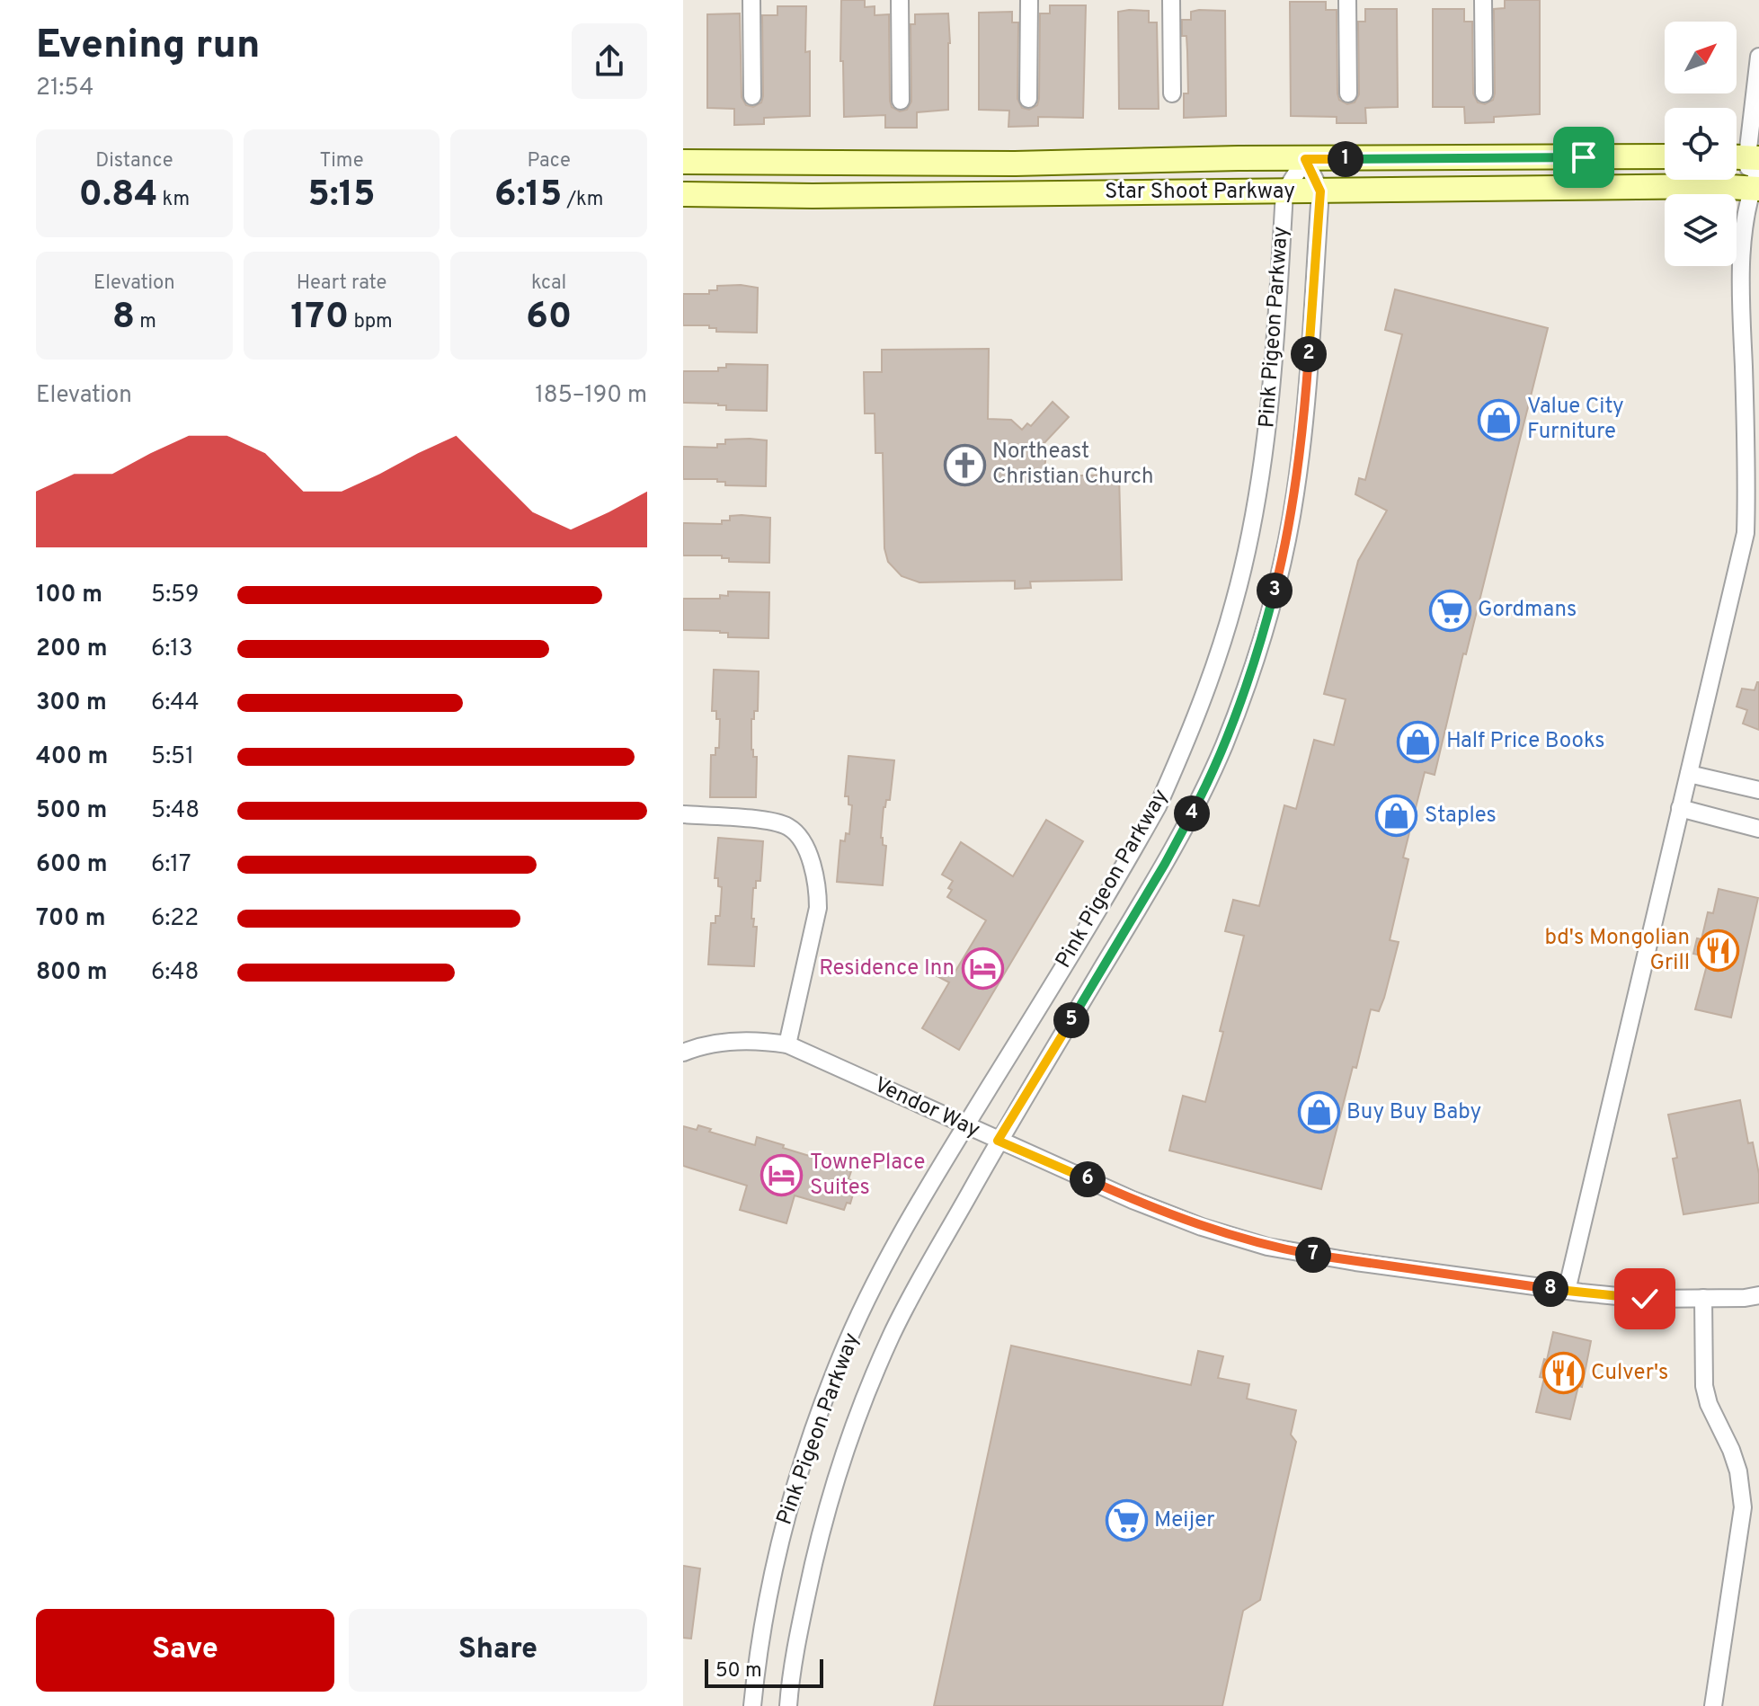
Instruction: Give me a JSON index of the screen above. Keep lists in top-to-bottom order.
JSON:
{
  "streets": {
    "street": ["Star Shoot Parkway", "Pink Pigeon Parkway", "Vendor Way"]
  },
  "crossings": [
    ["Star Shoot Parkway", "Pink Pigeon Parkway"],
    ["Pink Pigeon Parkway", "Vendor Way"]
  ],
  "places": {
    "shop": [
      "Value City Furniture",
      "Half Price Books",
      "Staples",
      "Buy Buy Baby"
    ],
    "church": ["Northeast Christian Church"],
    "supermarket": ["Gordmans", "Meijer"],
    "restaurant": ["bd's Mongolian Grill", "Culver's"],
    "hotel": ["Residence Inn", "TownePlace Suites"]
  },
  "scale_bar": "50 m",
  "north": "top right",
  "page": {
    "heading": ["Evening run", "21:54"],
    "stats": [
      ["Distance", "0.84 km"],
      ["Time", "5:15"],
      ["Pace", "6:15 /km"],
      ["Elevation", "8 m"],
      ["Heart rate", "170 bpm"],
      ["kcal", "60"]
    ],
    "pins": [
      "1",
      "2",
      "3",
      "4",
      "5",
      "6",
      "7",
      "8"
    ],
    "chart": ["Elevation", "185–190 m"],
    "list": [
      {
        "name": "100 m",
        "note": "5:59"
      },
      {
        "name": "200 m",
        "note": "6:13"
      },
      {
        "name": "300 m",
        "note": "6:44"
      },
      {
        "name": "400 m",
        "note": "5:51"
      },
      {
        "name": "500 m",
        "note": "5:48"
      },
      {
        "name": "600 m",
        "note": "6:17"
      },
      {
        "name": "700 m",
        "note": "6:22"
      },
      {
        "name": "800 m",
        "note": "6:48"
      }
    ],
    "buttons": ["Save", "Share"],
    "scale": "50 m"
  }
}
